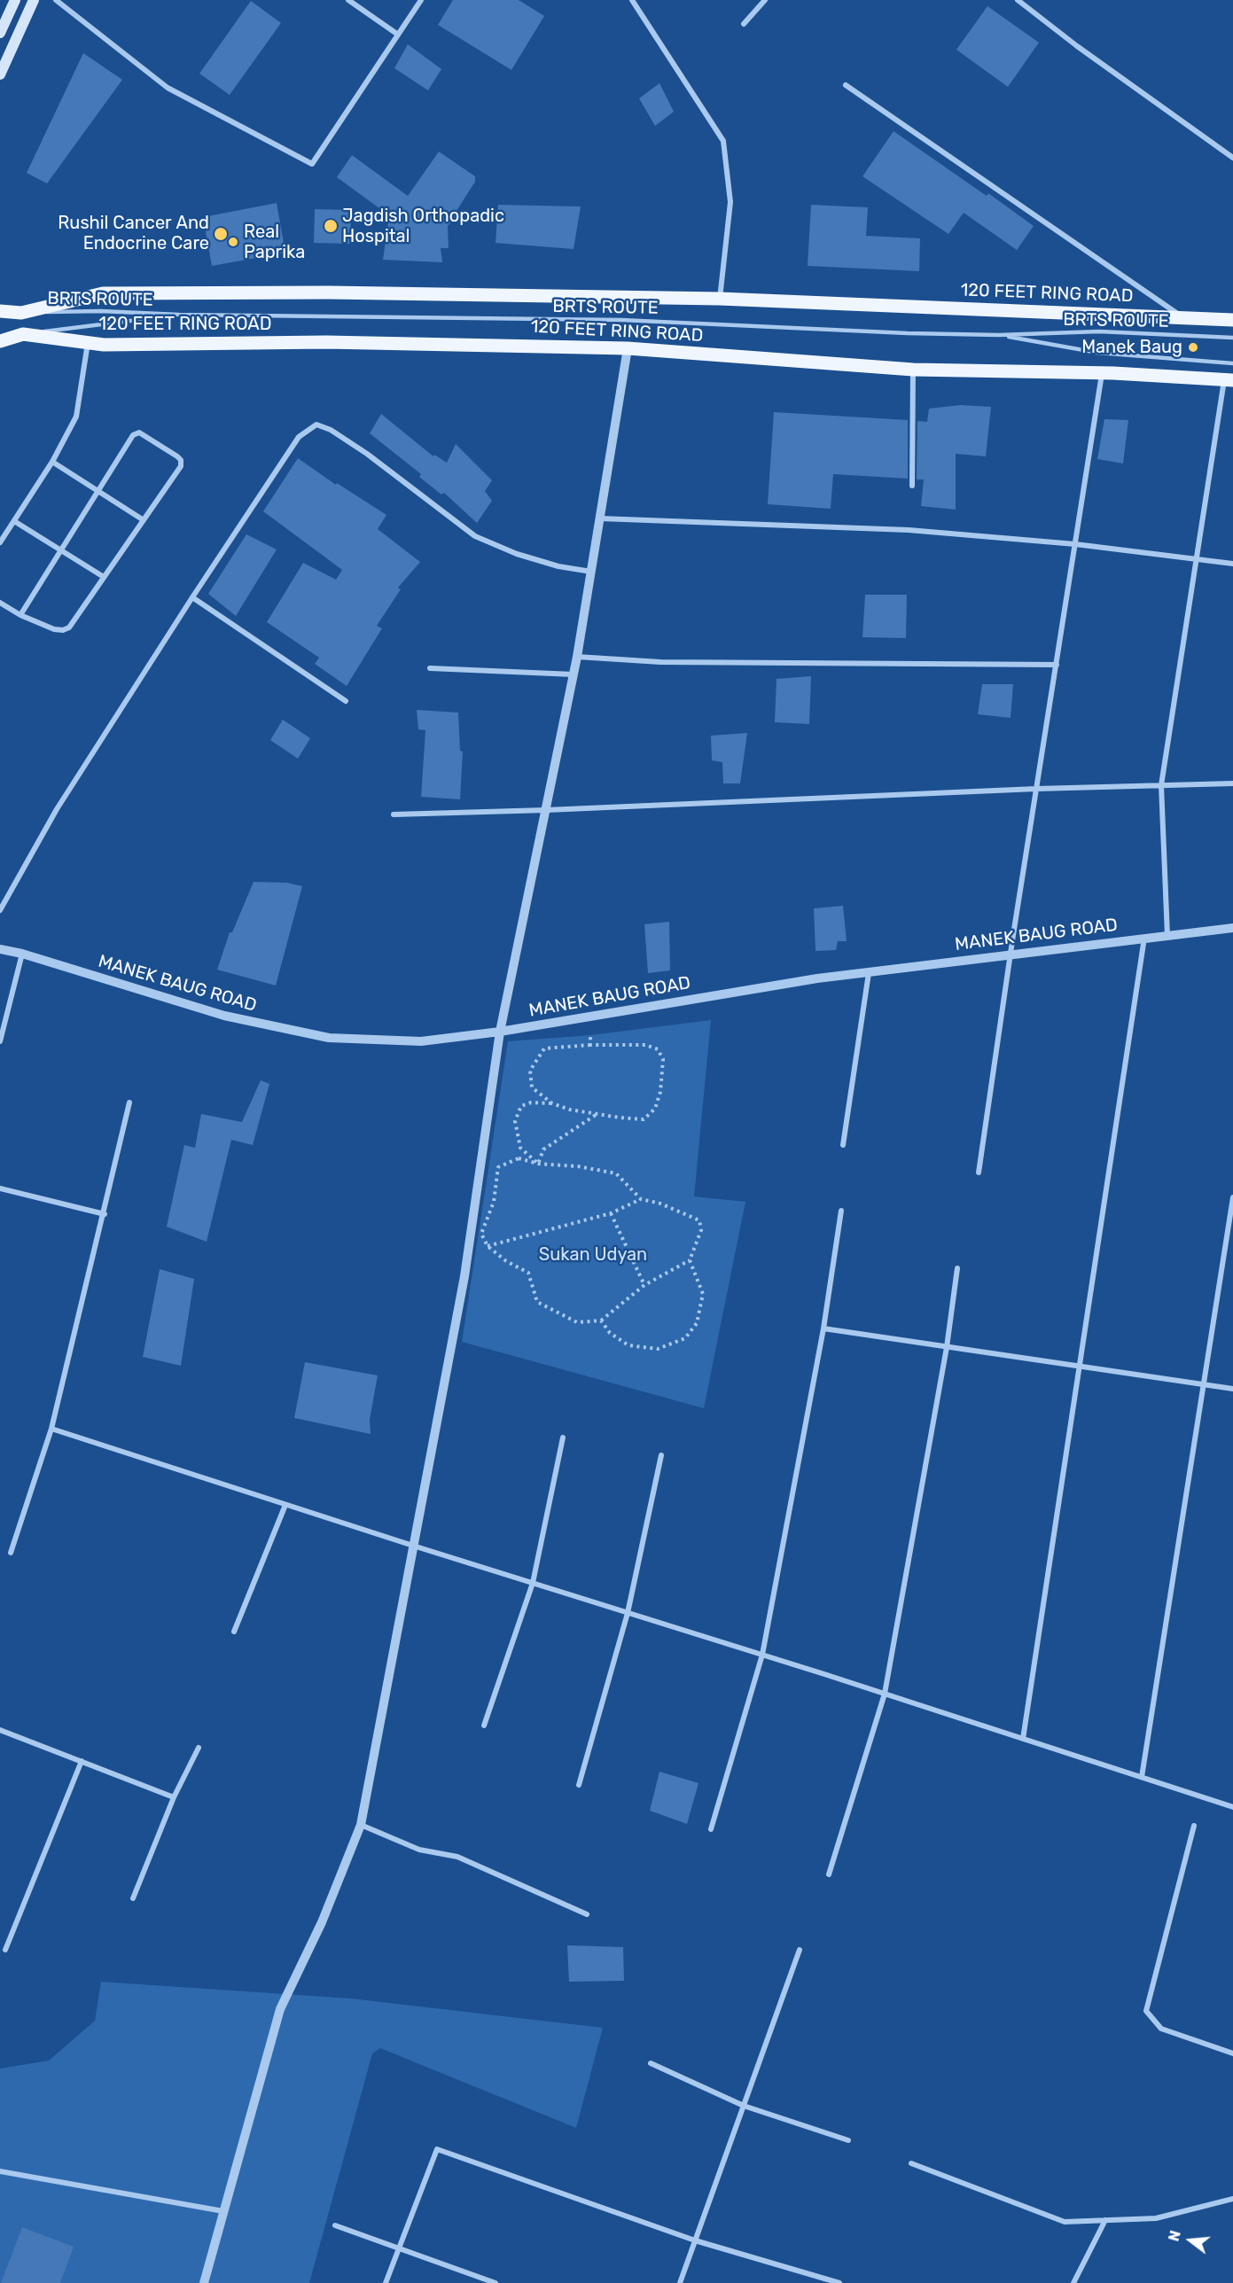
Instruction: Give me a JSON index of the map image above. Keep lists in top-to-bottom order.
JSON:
{
  "streets": {
    "main road": ["120 FEET RING ROAD"],
    "street": ["MANEK BAUG ROAD"],
    "lane": ["BRTS ROUTE"]
  },
  "crossings": [
    ["120 FEET RING ROAD", "BRTS ROUTE"]
  ],
  "parks": ["Sukan Udyan"],
  "places": [
    "Jagdish Orthopadic Hospital",
    "Rushil Cancer And Endocrine Care",
    "Real Paprika",
    "Manek Baug"
  ],
  "north": "left"
}
